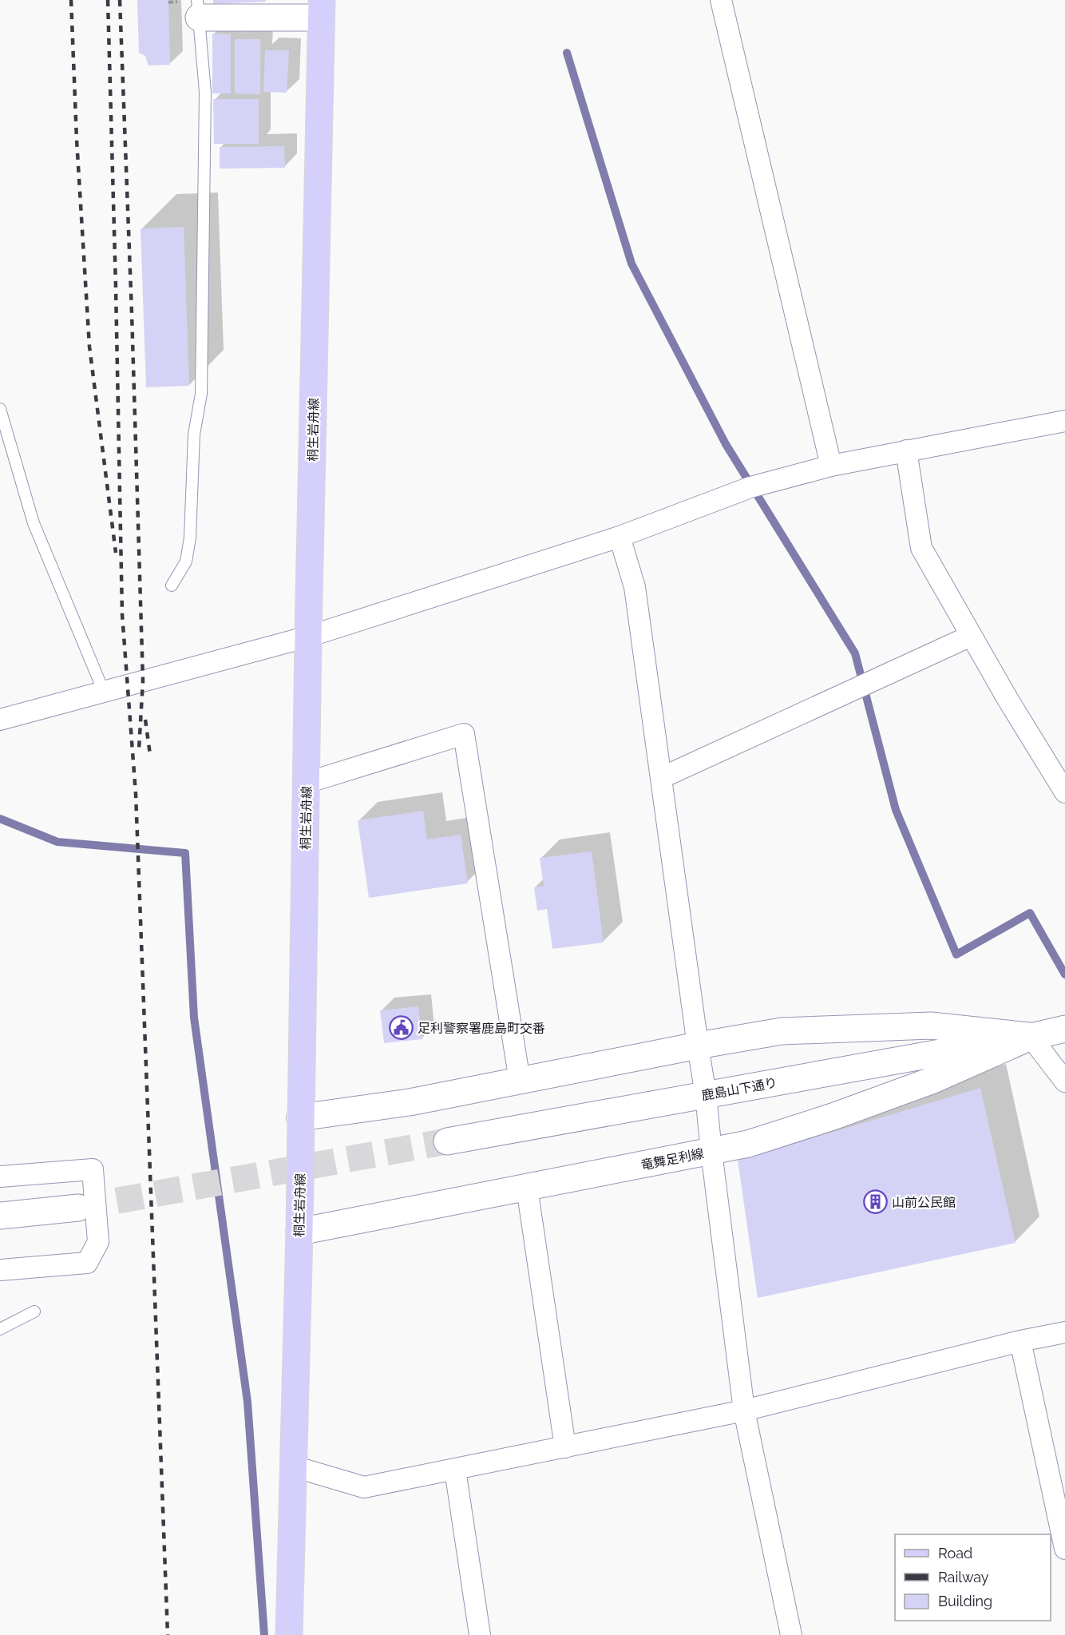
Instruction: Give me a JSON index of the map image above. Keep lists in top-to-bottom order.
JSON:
{
  "streets": {
    "main road": ["桐生岩舟線", "鹿島山下通り", "竜舞足利線"]
  },
  "crossings": [
    ["桐生岩舟線", "竜舞足利線"],
    ["鹿島山下通り", "竜舞足利線"]
  ],
  "places": {
    "public building": ["足利警察署鹿島町交番"],
    "building": ["山前公民館"]
  },
  "legend": ["Road", "Railway", "Building"]
}
